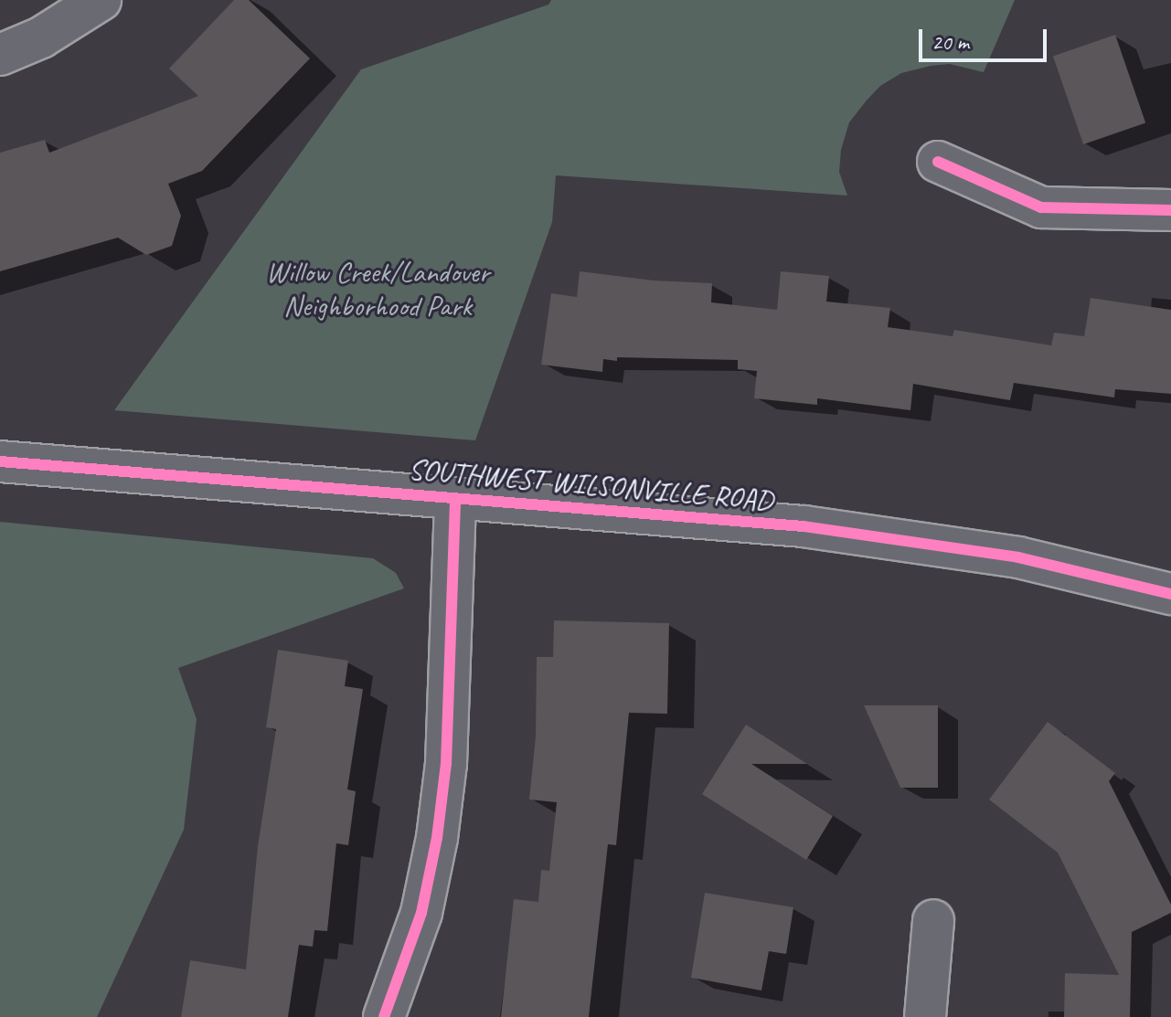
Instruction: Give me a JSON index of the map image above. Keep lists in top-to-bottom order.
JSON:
{
  "streets": {
    "main road": ["SOUTHWEST WILSONVILLE ROAD"]
  },
  "parks": ["Willow Creek/Landover Neighborhood Park"],
  "scale_bar": "20 m"
}
